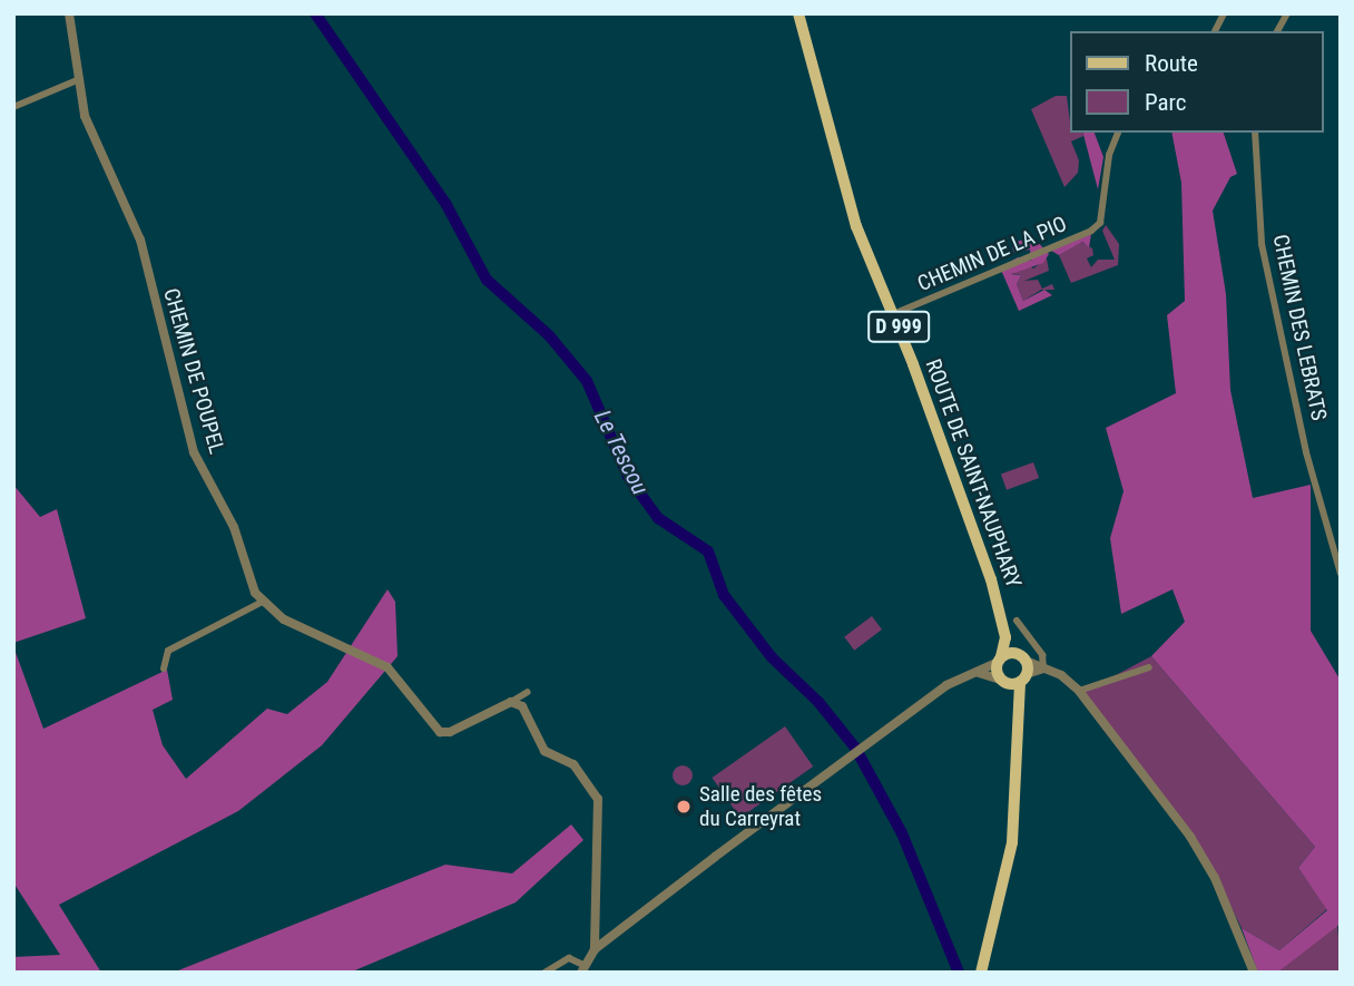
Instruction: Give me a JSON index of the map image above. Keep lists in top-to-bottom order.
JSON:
{
  "streets": {
    "main road": ["D 999", "ROUTE DE SAINT-NAUPHARY"],
    "street": ["CHEMIN DE LA PIO", "CHEMIN DES LEBRATS", "CHEMIN DE POUPEL"]
  },
  "crossings": [
    ["CHEMIN DE LA PIO", "ROUTE DE SAINT-NAUPHARY"]
  ],
  "water": ["Le Tescou"],
  "places": ["Salle des fêtes du Carreyrat"],
  "legend": ["Route", "Parc"]
}
